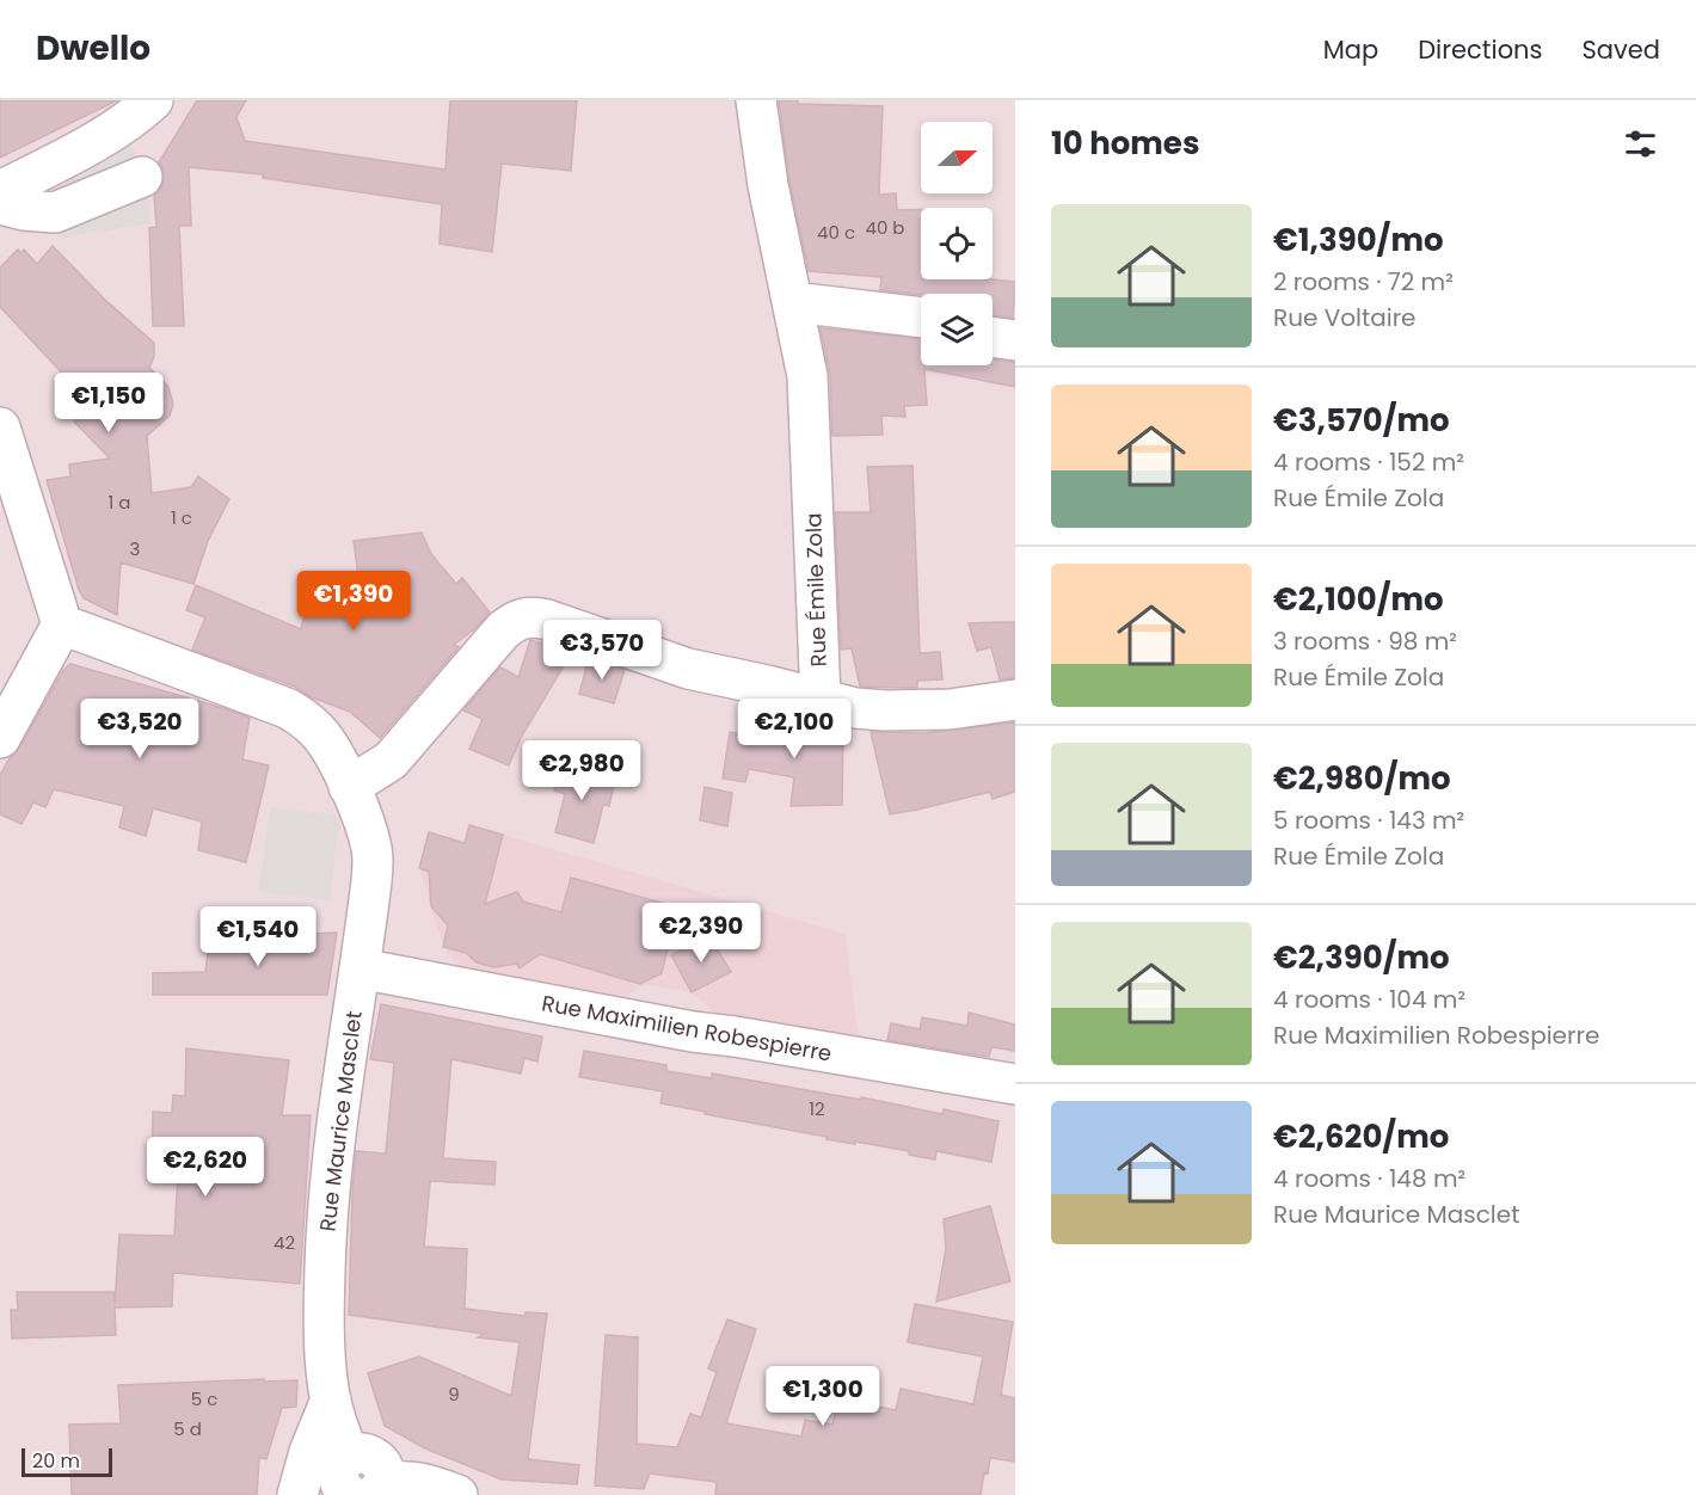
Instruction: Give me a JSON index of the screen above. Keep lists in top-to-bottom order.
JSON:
{
  "streets": {
    "street": ["Rue Émile Zola", "Rue Maximilien Robespierre", "Rue Maurice Masclet"]
  },
  "crossings": [
    ["Rue Émile Zola", "Rue Maurice Masclet"],
    ["Rue Maximilien Robespierre", "Rue Maurice Masclet"]
  ],
  "house_numbers": [
    "40 b",
    "40 c",
    "1 a",
    "1 c",
    "3",
    "12",
    "42",
    "9",
    "5 c",
    "5 d"
  ],
  "scale_bar": "20 m",
  "north": "right",
  "page": {
    "header": "Dwello",
    "nav": ["Map", "Directions", "Saved"],
    "heading": "10 homes",
    "list": [
      {
        "name": "€1,390/mo",
        "note": "2 rooms · 72 m² · Rue Voltaire"
      },
      {
        "name": "€3,570/mo",
        "note": "4 rooms · 152 m² · Rue Émile Zola"
      },
      {
        "name": "€2,100/mo",
        "note": "3 rooms · 98 m² · Rue Émile Zola"
      },
      {
        "name": "€2,980/mo",
        "note": "5 rooms · 143 m² · Rue Émile Zola"
      },
      {
        "name": "€2,390/mo",
        "note": "4 rooms · 104 m² · Rue Maximilien Robespierre"
      },
      {
        "name": "€2,620/mo",
        "note": "4 rooms · 148 m² · Rue Maurice Masclet"
      }
    ],
    "price": [
      "€1,150",
      "€1,390",
      "€3,570",
      "€3,520",
      "€2,100",
      "€2,980",
      "€2,390",
      "€1,540",
      "€2,620",
      "€1,300"
    ],
    "scale": "20 m"
  }
}
